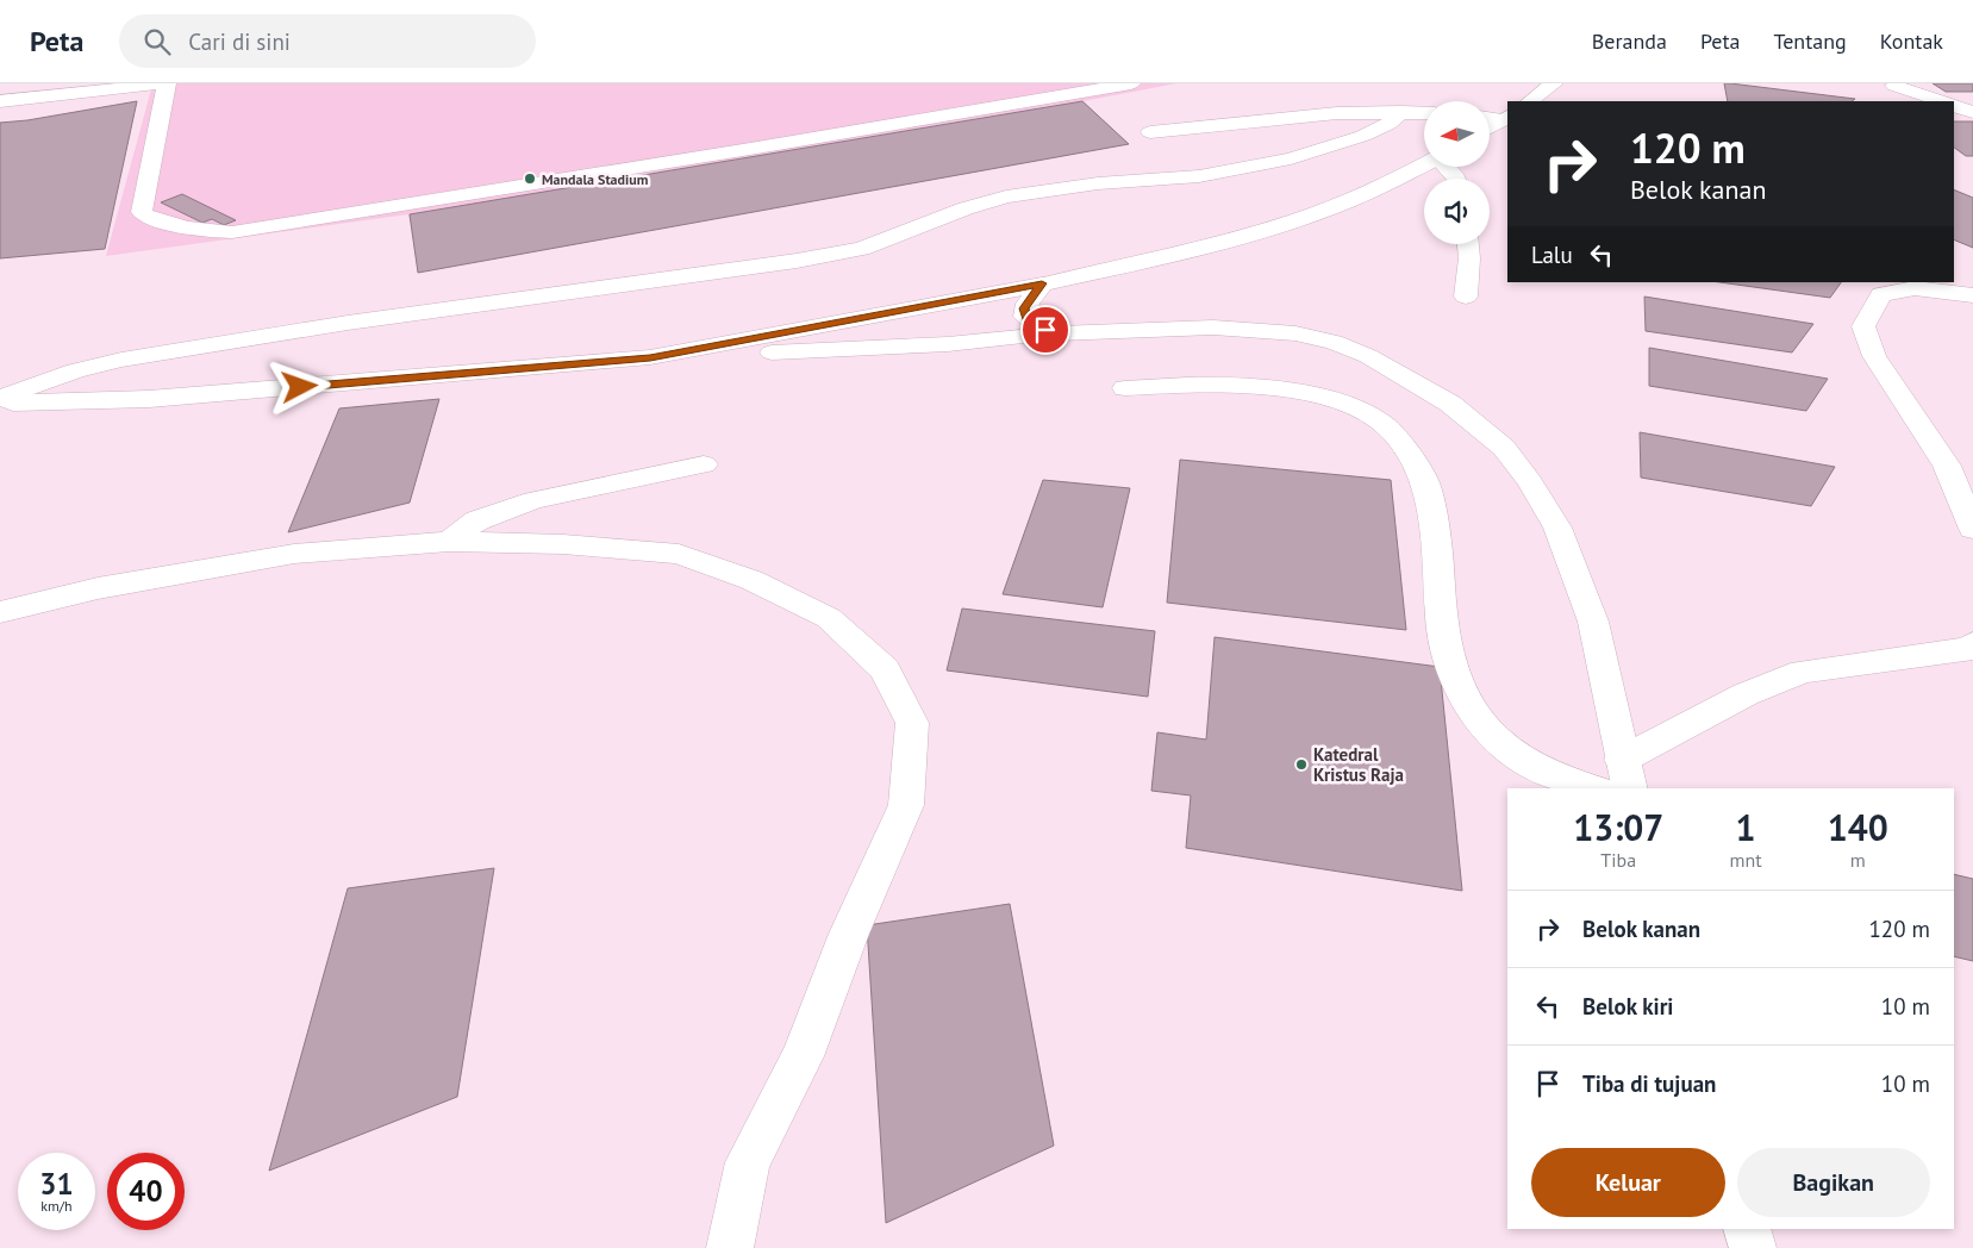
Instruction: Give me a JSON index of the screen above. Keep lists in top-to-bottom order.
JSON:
{
  "places": ["Mandala Stadium", "Katedral Kristus Raja"],
  "north": "left",
  "page": {
    "header": "Peta",
    "search": "Cari di sini",
    "nav": [
      "Beranda",
      "Peta",
      "Tentang",
      "Kontak"
    ],
    "turn": ["120 m", "Belok kanan"],
    "then": "Lalu",
    "eta": [
      "13:07",
      "Tiba",
      "1",
      "mnt",
      "140",
      "m"
    ],
    "list": [
      {
        "name": "Belok kanan",
        "value": "120 m"
      },
      {
        "name": "Belok kiri",
        "value": "10 m"
      },
      {
        "name": "Tiba di tujuan",
        "value": "10 m"
      }
    ],
    "buttons": ["Keluar", "Bagikan"],
    "speed": "31 km/h",
    "limit": "40"
  }
}
